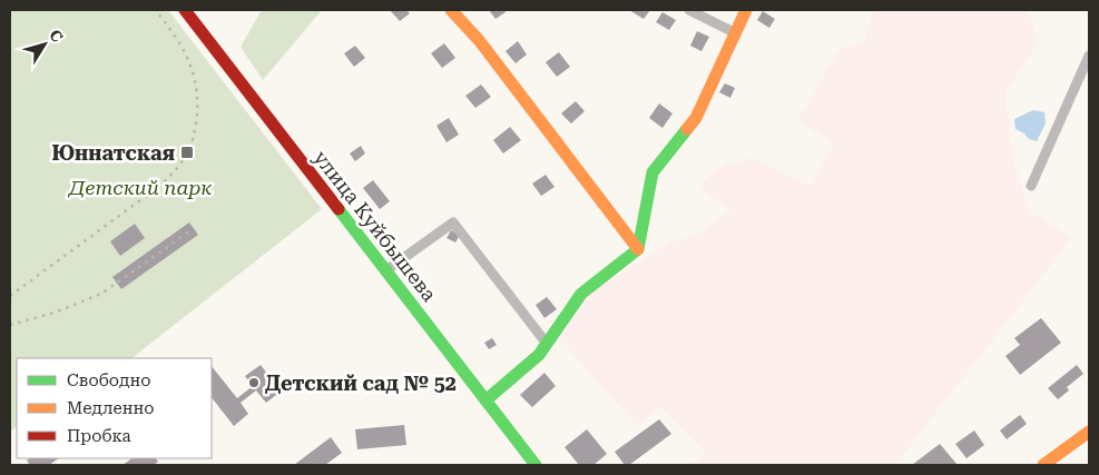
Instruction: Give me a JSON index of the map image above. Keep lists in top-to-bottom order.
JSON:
{
  "streets": {
    "street": ["улица Куйбышева"]
  },
  "parks": ["Детский парк"],
  "places": {
    "transit": ["Юннатская"],
    "other": ["Детский сад № 52"]
  },
  "legend": ["Свободно", "Медленно", "Пробка"],
  "north": "top right"
}
